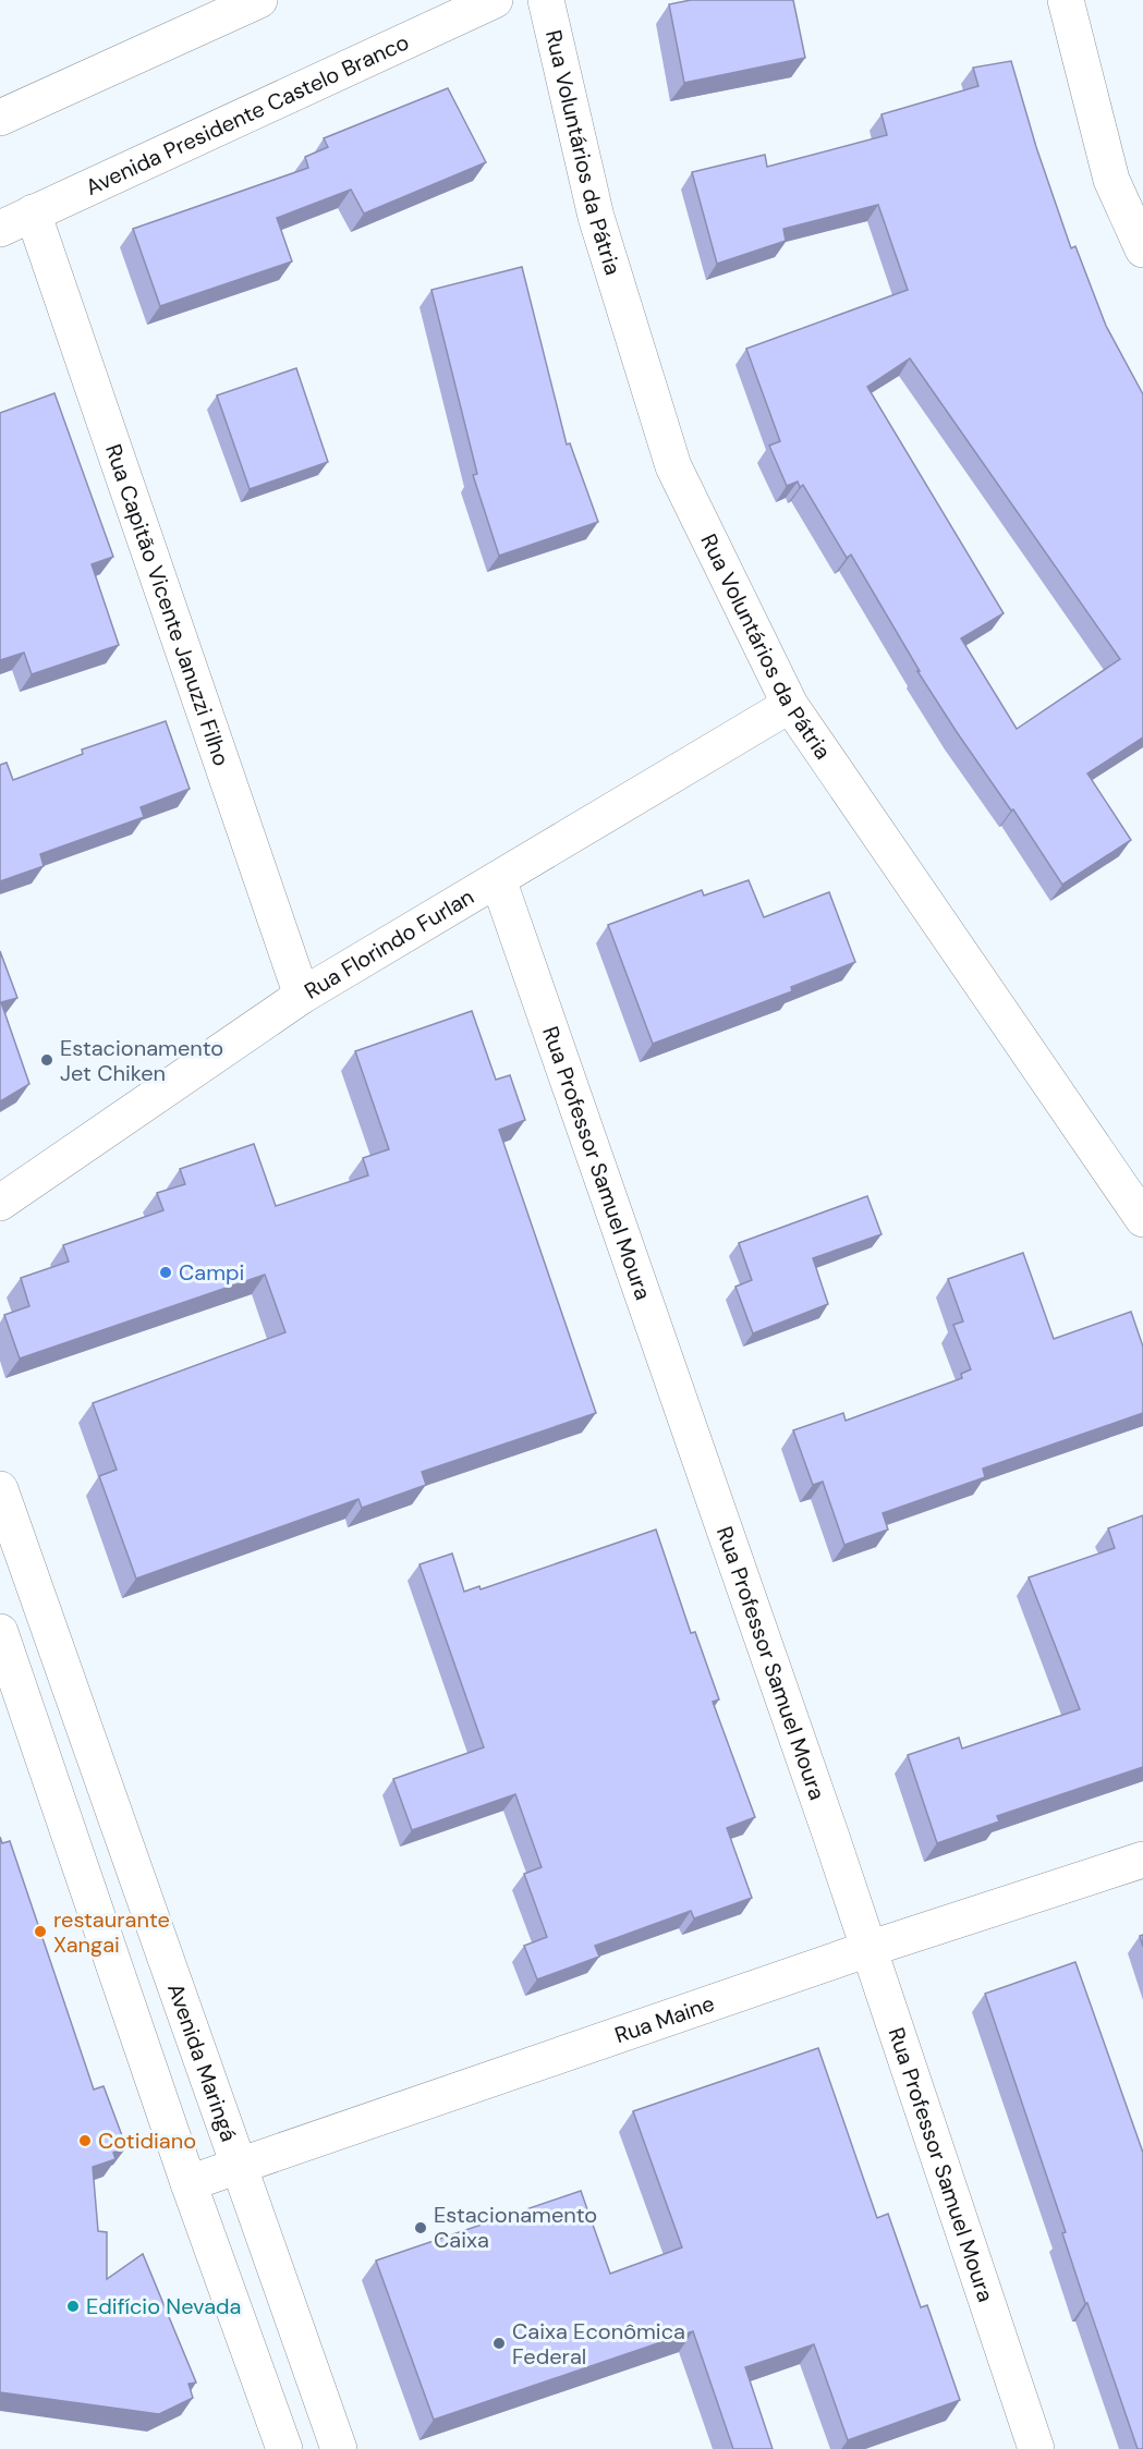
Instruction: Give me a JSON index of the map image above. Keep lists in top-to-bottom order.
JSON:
{
  "streets": {
    "street": [
      "Avenida Presidente Castelo Branco",
      "Rua Voluntários da Pátria",
      "Rua Capitão Vicente Januzzi Filho",
      "Rua Florindo Furlan",
      "Rua Professor Samuel Moura",
      "Rua Maine",
      "Avenida Maringá"
    ]
  },
  "crossings": [
    ["Avenida Presidente Castelo Branco", "Rua Capitão Vicente Januzzi Filho"],
    ["Rua Voluntários da Pátria", "Rua Florindo Furlan"],
    ["Rua Capitão Vicente Januzzi Filho", "Rua Florindo Furlan"],
    ["Rua Florindo Furlan", "Rua Professor Samuel Moura"],
    ["Rua Professor Samuel Moura", "Rua Maine"],
    ["Rua Maine", "Avenida Maringá"]
  ],
  "places": [
    "Estacionamento Jet Chiken",
    "Campi",
    "restaurante Xangai",
    "Cotidiano",
    "Estacionamento Caixa",
    "Edifício Nevada",
    "Caixa Econômica Federal"
  ]
}
